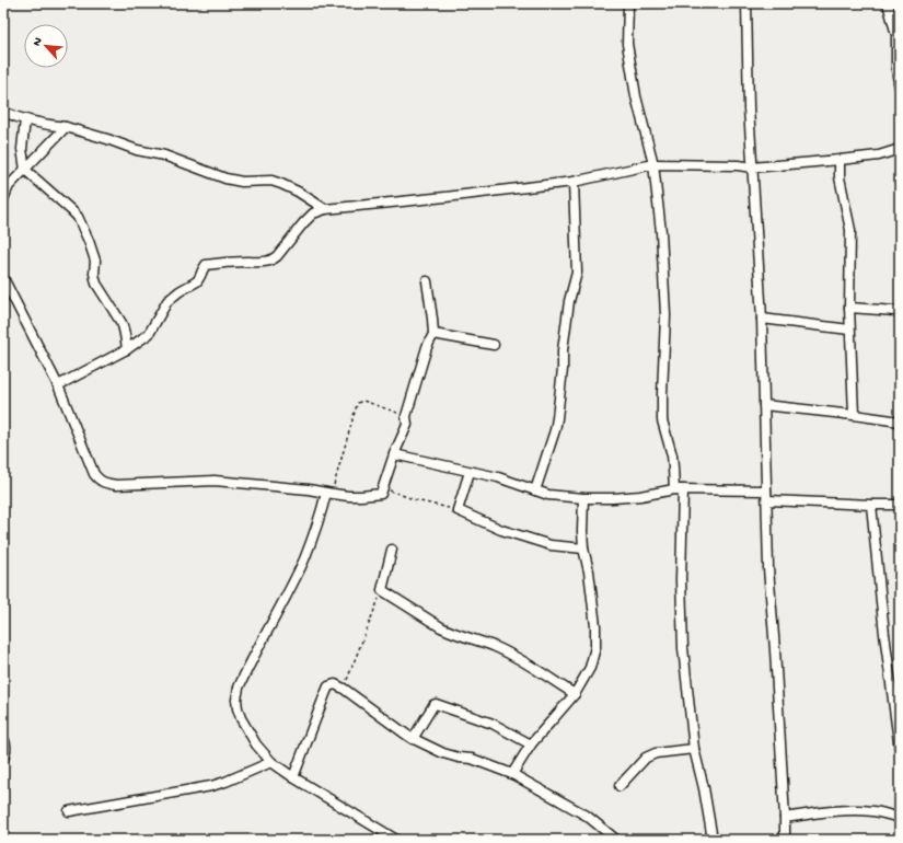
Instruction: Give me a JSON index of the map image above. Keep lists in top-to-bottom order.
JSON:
{
  "north": "top left"
}
